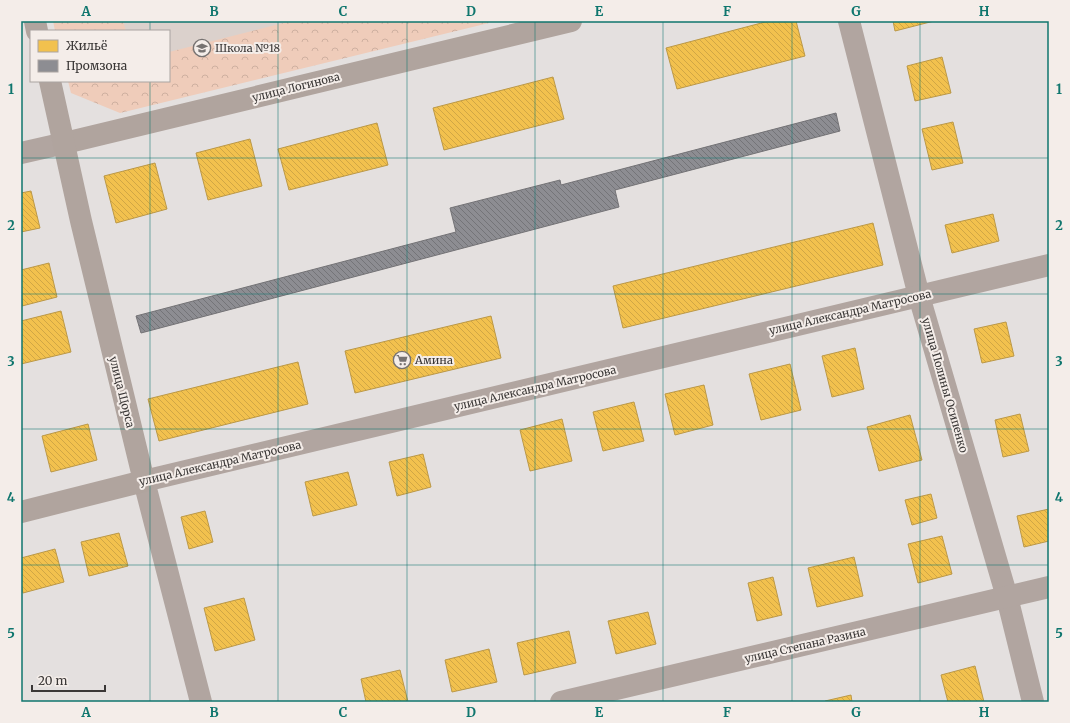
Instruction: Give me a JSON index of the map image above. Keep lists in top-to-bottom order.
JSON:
{
  "streets": {
    "street": [
      "улица Логинова",
      "улица Александра Матросова",
      "улица Полины Осипенко",
      "улица Щорса",
      "улица Степана Разина"
    ]
  },
  "crossings": [
    ["улица Логинова", "улица Щорса"],
    ["улица Александра Матросова", "улица Полины Осипенко"],
    ["улица Александра Матросова", "улица Щорса"],
    ["улица Полины Осипенко", "улица Степана Разина"]
  ],
  "places": {
    "school or university": ["Школа №18"],
    "supermarket": ["Амина"]
  },
  "legend": ["Жильё", "Промзона"],
  "scale_bar": "20 m",
  "grid": {
    "columns": [
      "A",
      "B",
      "C",
      "D",
      "E",
      "F",
      "G",
      "H"
    ],
    "rows": [
      "1",
      "2",
      "3",
      "4",
      "5"
    ]
  }
}
